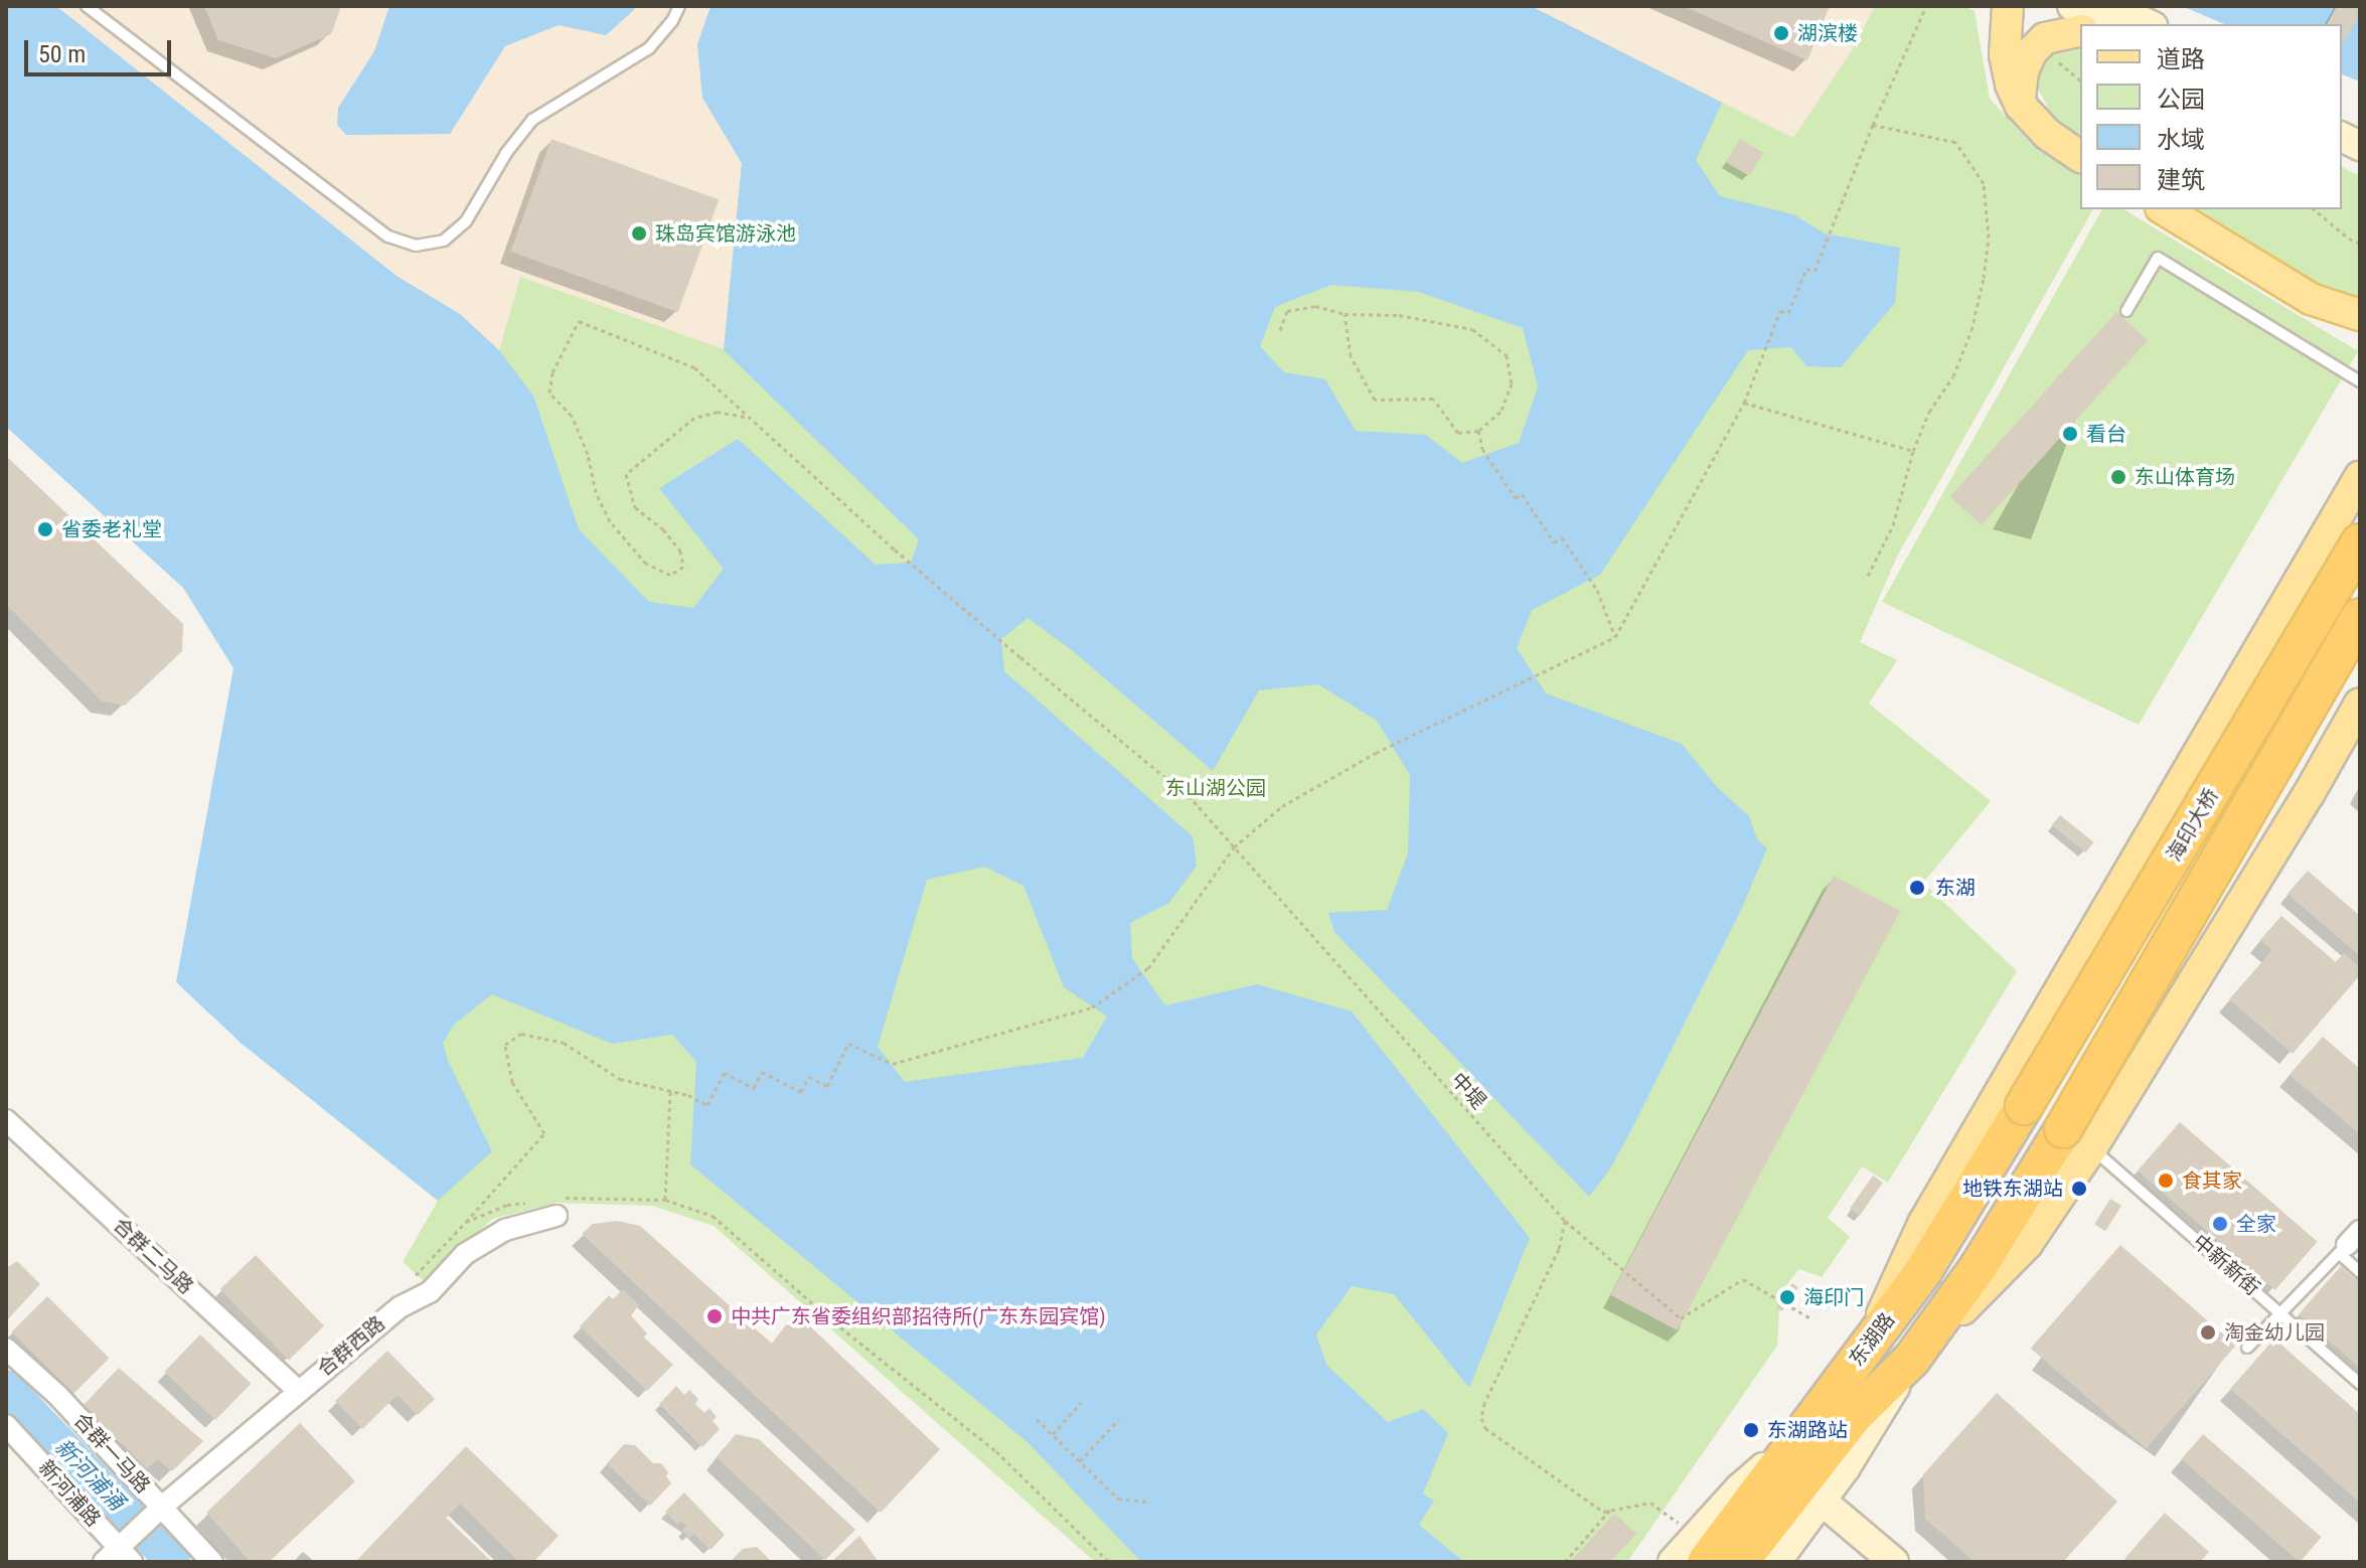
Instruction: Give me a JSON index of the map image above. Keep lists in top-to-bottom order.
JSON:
{
  "streets": {
    "highway": ["海印大桥", "东湖路"],
    "street": [
      "合群二马路",
      "合群西路",
      "合群一马路",
      "新河浦路"
    ],
    "lane": ["中新新街"],
    "path": ["中堤"]
  },
  "crossings": [
    ["海印大桥", "中新新街"],
    ["海印大桥", "东湖路"],
    ["合群二马路", "合群西路"],
    ["中新新街", "东湖路"],
    ["合群西路", "合群一马路"],
    ["合群西路", "新河浦路"]
  ],
  "water": ["新河浦涌"],
  "parks": ["东山湖公园"],
  "places": [
    "湖滨楼",
    "珠岛宾馆游泳池",
    "看台",
    "东山体育场",
    "省委老礼堂",
    "东湖",
    "食其家",
    "地铁东湖站",
    "全家",
    "海印门",
    "中共广东省委组织部招待所(广东东园宾馆)",
    "淘金幼儿园",
    "东湖路站"
  ],
  "legend": [
    "道路",
    "公园",
    "水域",
    "建筑"
  ],
  "scale_bar": "50 m"
}
